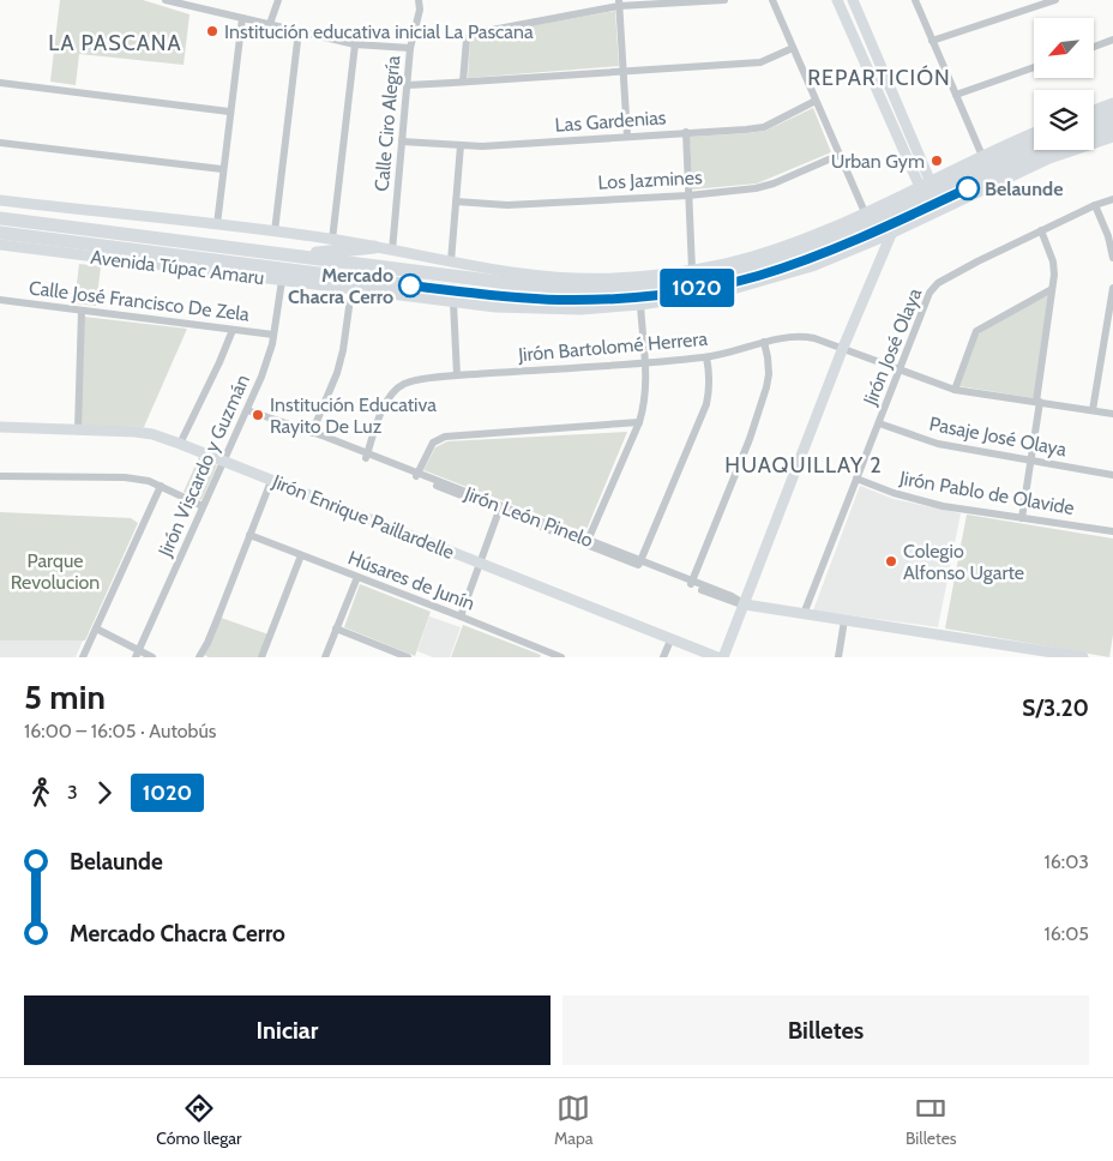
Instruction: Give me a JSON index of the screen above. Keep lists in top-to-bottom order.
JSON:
{
  "streets": {
    "highway": ["Avenida Túpac Amaru"],
    "main road": ["Jirón Enrique Paillardelle", "Jirón León Pinelo"],
    "street": [
      "Las Gardenias",
      "Calle Ciro Alegría",
      "Los Jazmines",
      "Calle José Francisco De Zela",
      "Jirón Bartolomé Herrera",
      "Jirón José Olaya",
      "Pasaje José Olaya",
      "Jirón Viscardo y Guzmán",
      "Jirón Pablo de Olavide",
      "Húsares de Junín"
    ]
  },
  "crossings": [
    ["Las Gardenias", "Calle Ciro Alegría"],
    ["Calle Ciro Alegría", "Avenida Túpac Amaru"],
    ["Avenida Túpac Amaru", "Jirón Viscardo y Guzmán"],
    ["Calle José Francisco De Zela", "Jirón Viscardo y Guzmán"],
    ["Jirón Bartolomé Herrera", "Jirón José Olaya"],
    ["Jirón Bartolomé Herrera", "Jirón León Pinelo"],
    ["Jirón José Olaya", "Pasaje José Olaya"],
    ["Jirón José Olaya", "Jirón Pablo de Olavide"],
    ["Jirón José Olaya", "Jirón León Pinelo"],
    ["Jirón Viscardo y Guzmán", "Jirón Enrique Paillardelle"],
    ["Jirón Viscardo y Guzmán", "Jirón León Pinelo"]
  ],
  "districts": ["LA PASCANA", "REPARTICIÓN", "HUAQUILLAY 2"],
  "parks": ["Parque Revolucion"],
  "places": [
    "Institución educativa inicial La Pascana",
    "Urban Gym",
    "Belaunde",
    "Mercado Chacra Cerro",
    "Institución Educativa Rayito De Luz",
    "Colegio Alfonso Ugarte"
  ],
  "lines": ["bus line 1020"],
  "north": "bottom left",
  "page": {
    "on_map": "1020",
    "heading": ["5 min", "16:00 – 16:05 · Autobús", "S/3.20"],
    "legs": ["3", "1020"],
    "list": [
      {
        "name": "Belaunde",
        "value": "16:03"
      },
      {
        "name": "Mercado Chacra Cerro",
        "value": "16:05"
      }
    ],
    "buttons": ["Iniciar", "Billetes"],
    "tabs": ["Cómo llegar", "Mapa", "Billetes"]
  }
}
